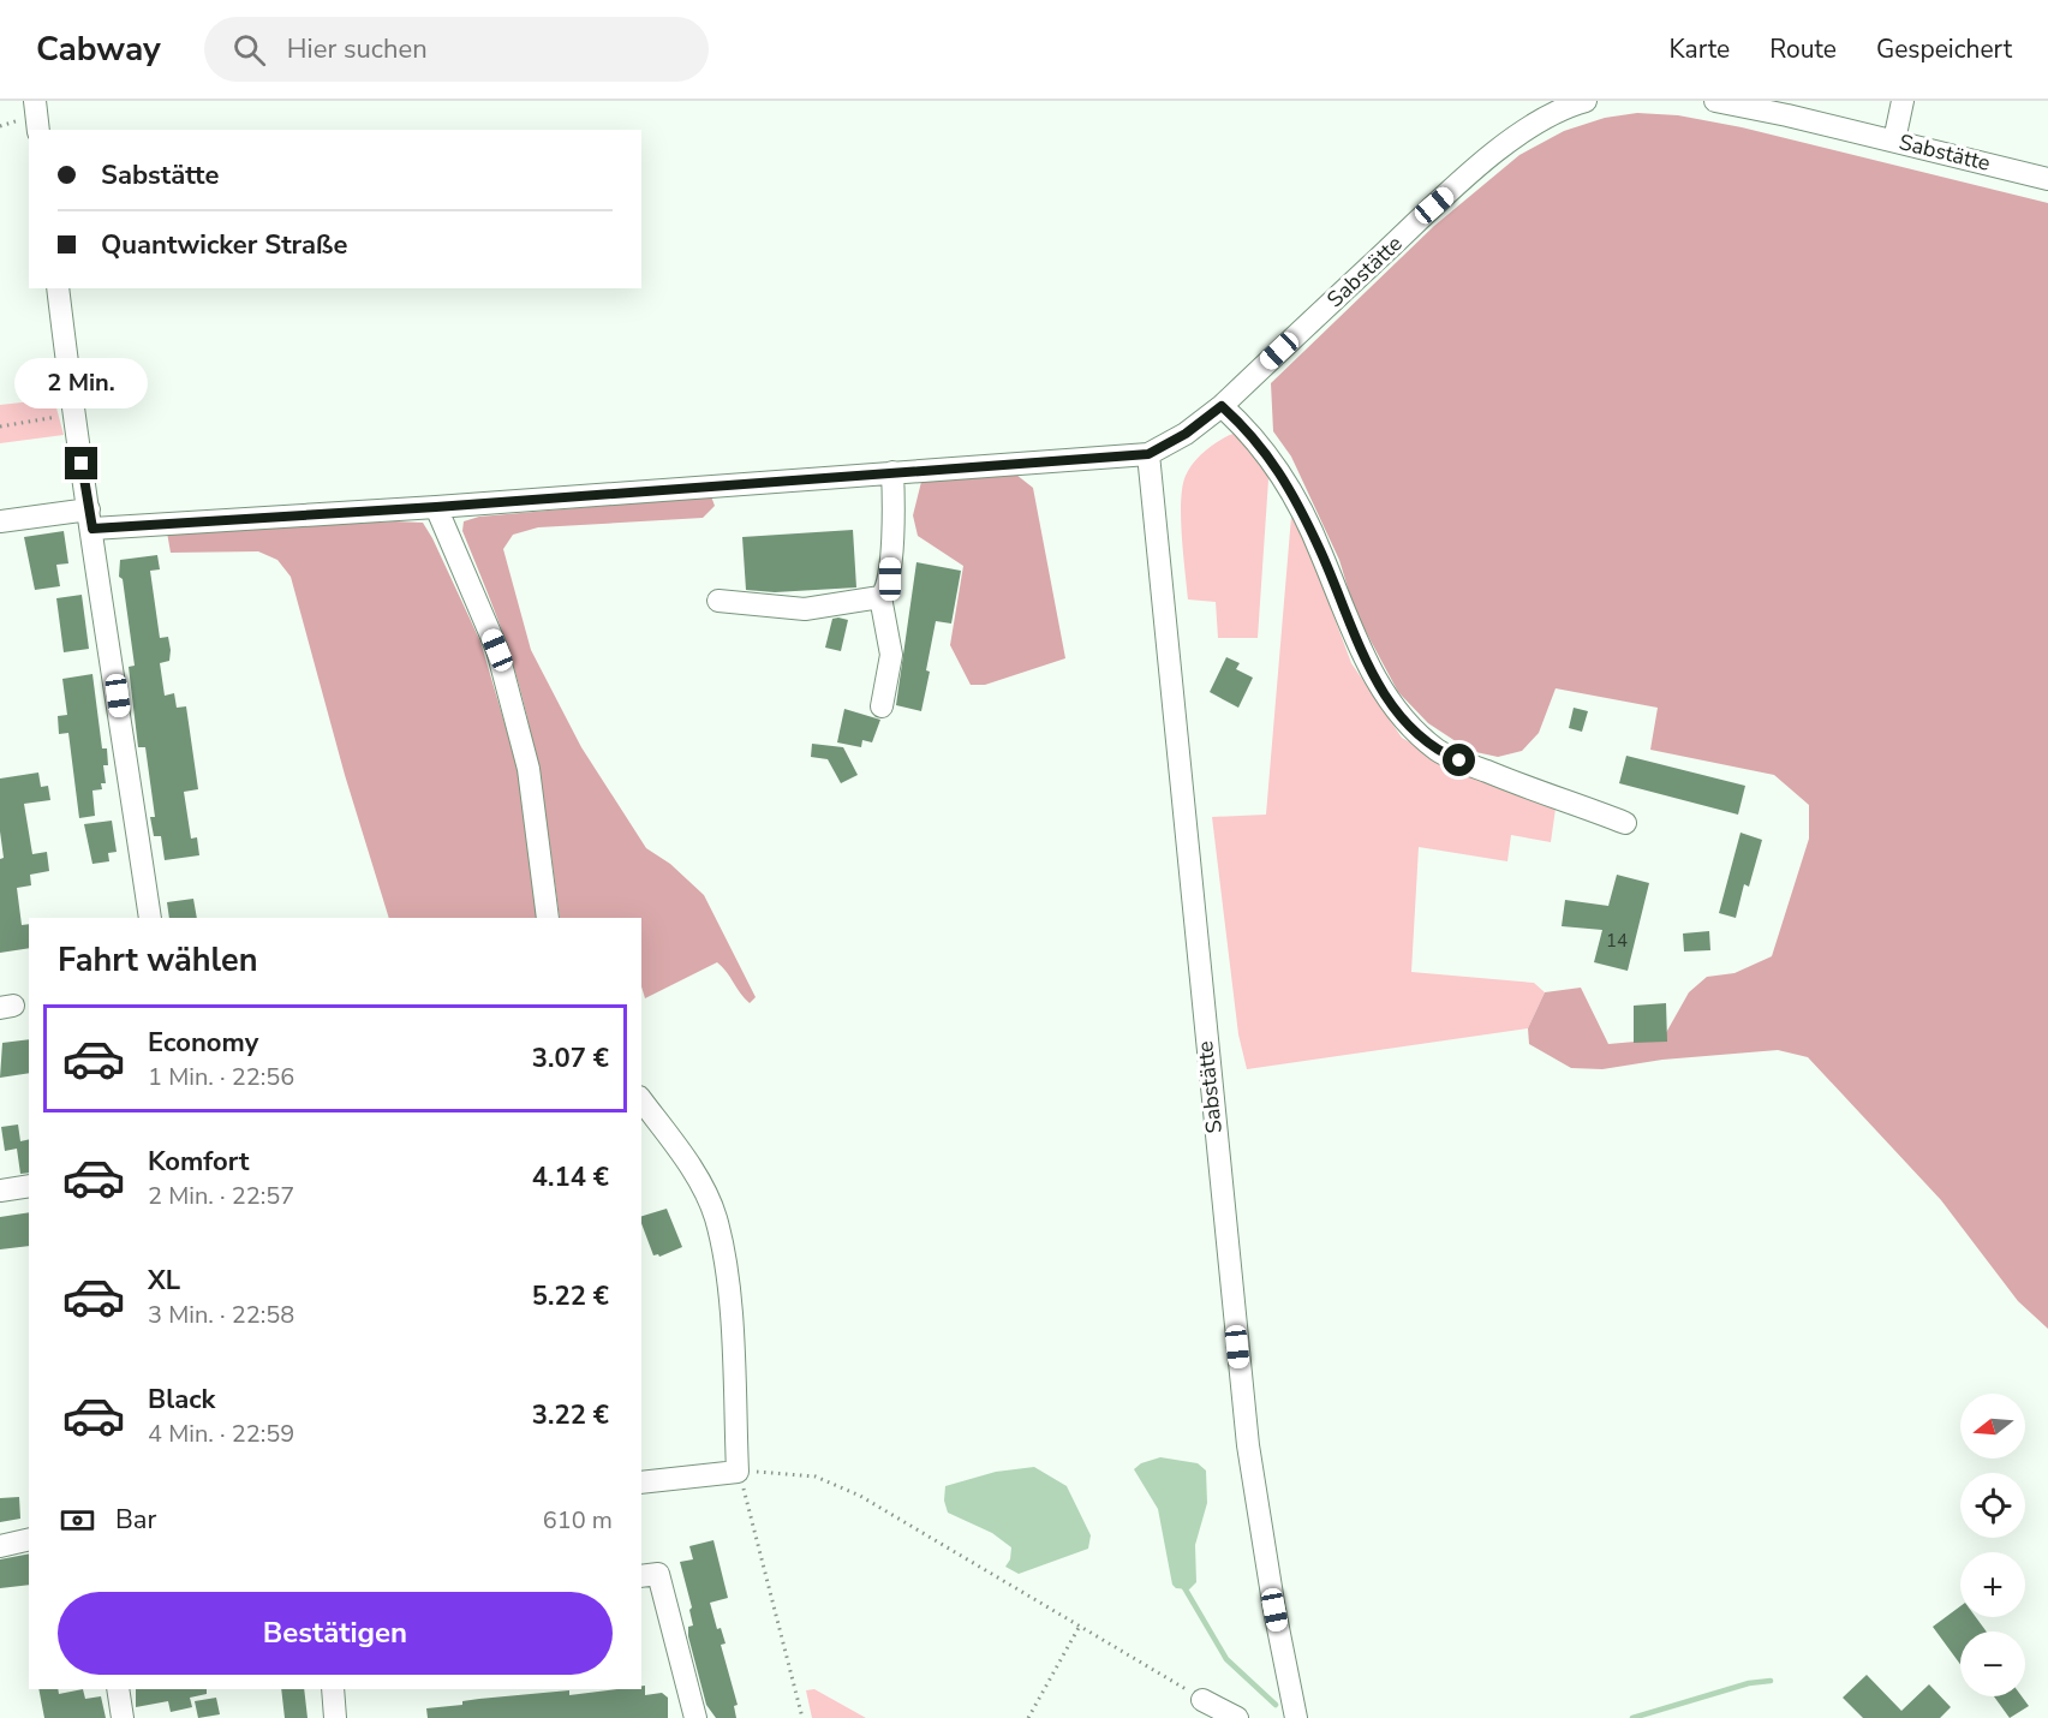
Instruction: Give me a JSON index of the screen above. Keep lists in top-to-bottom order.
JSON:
{
  "streets": {
    "street": ["Sabstätte"]
  },
  "house_numbers": ["14"],
  "north": "left",
  "page": {
    "header": "Cabway",
    "search": "Hier suchen",
    "nav": ["Karte", "Route", "Gespeichert"],
    "banner": ["Sabstätte", "Quantwicker Straße"],
    "bubble": "2 Min.",
    "heading": "Fahrt wählen",
    "list": [
      {
        "name": "Economy",
        "note": "1 Min. · 22:56",
        "value": "3.07 €"
      },
      {
        "name": "Komfort",
        "note": "2 Min. · 22:57",
        "value": "4.14 €"
      },
      {
        "name": "XL",
        "note": "3 Min. · 22:58",
        "value": "5.22 €"
      },
      {
        "name": "Black",
        "note": "4 Min. · 22:59",
        "value": "3.22 €"
      }
    ],
    "map_buttons": ["+", "−"],
    "pay": ["Bar", "610 m"],
    "buttons": "Bestätigen"
  }
}
